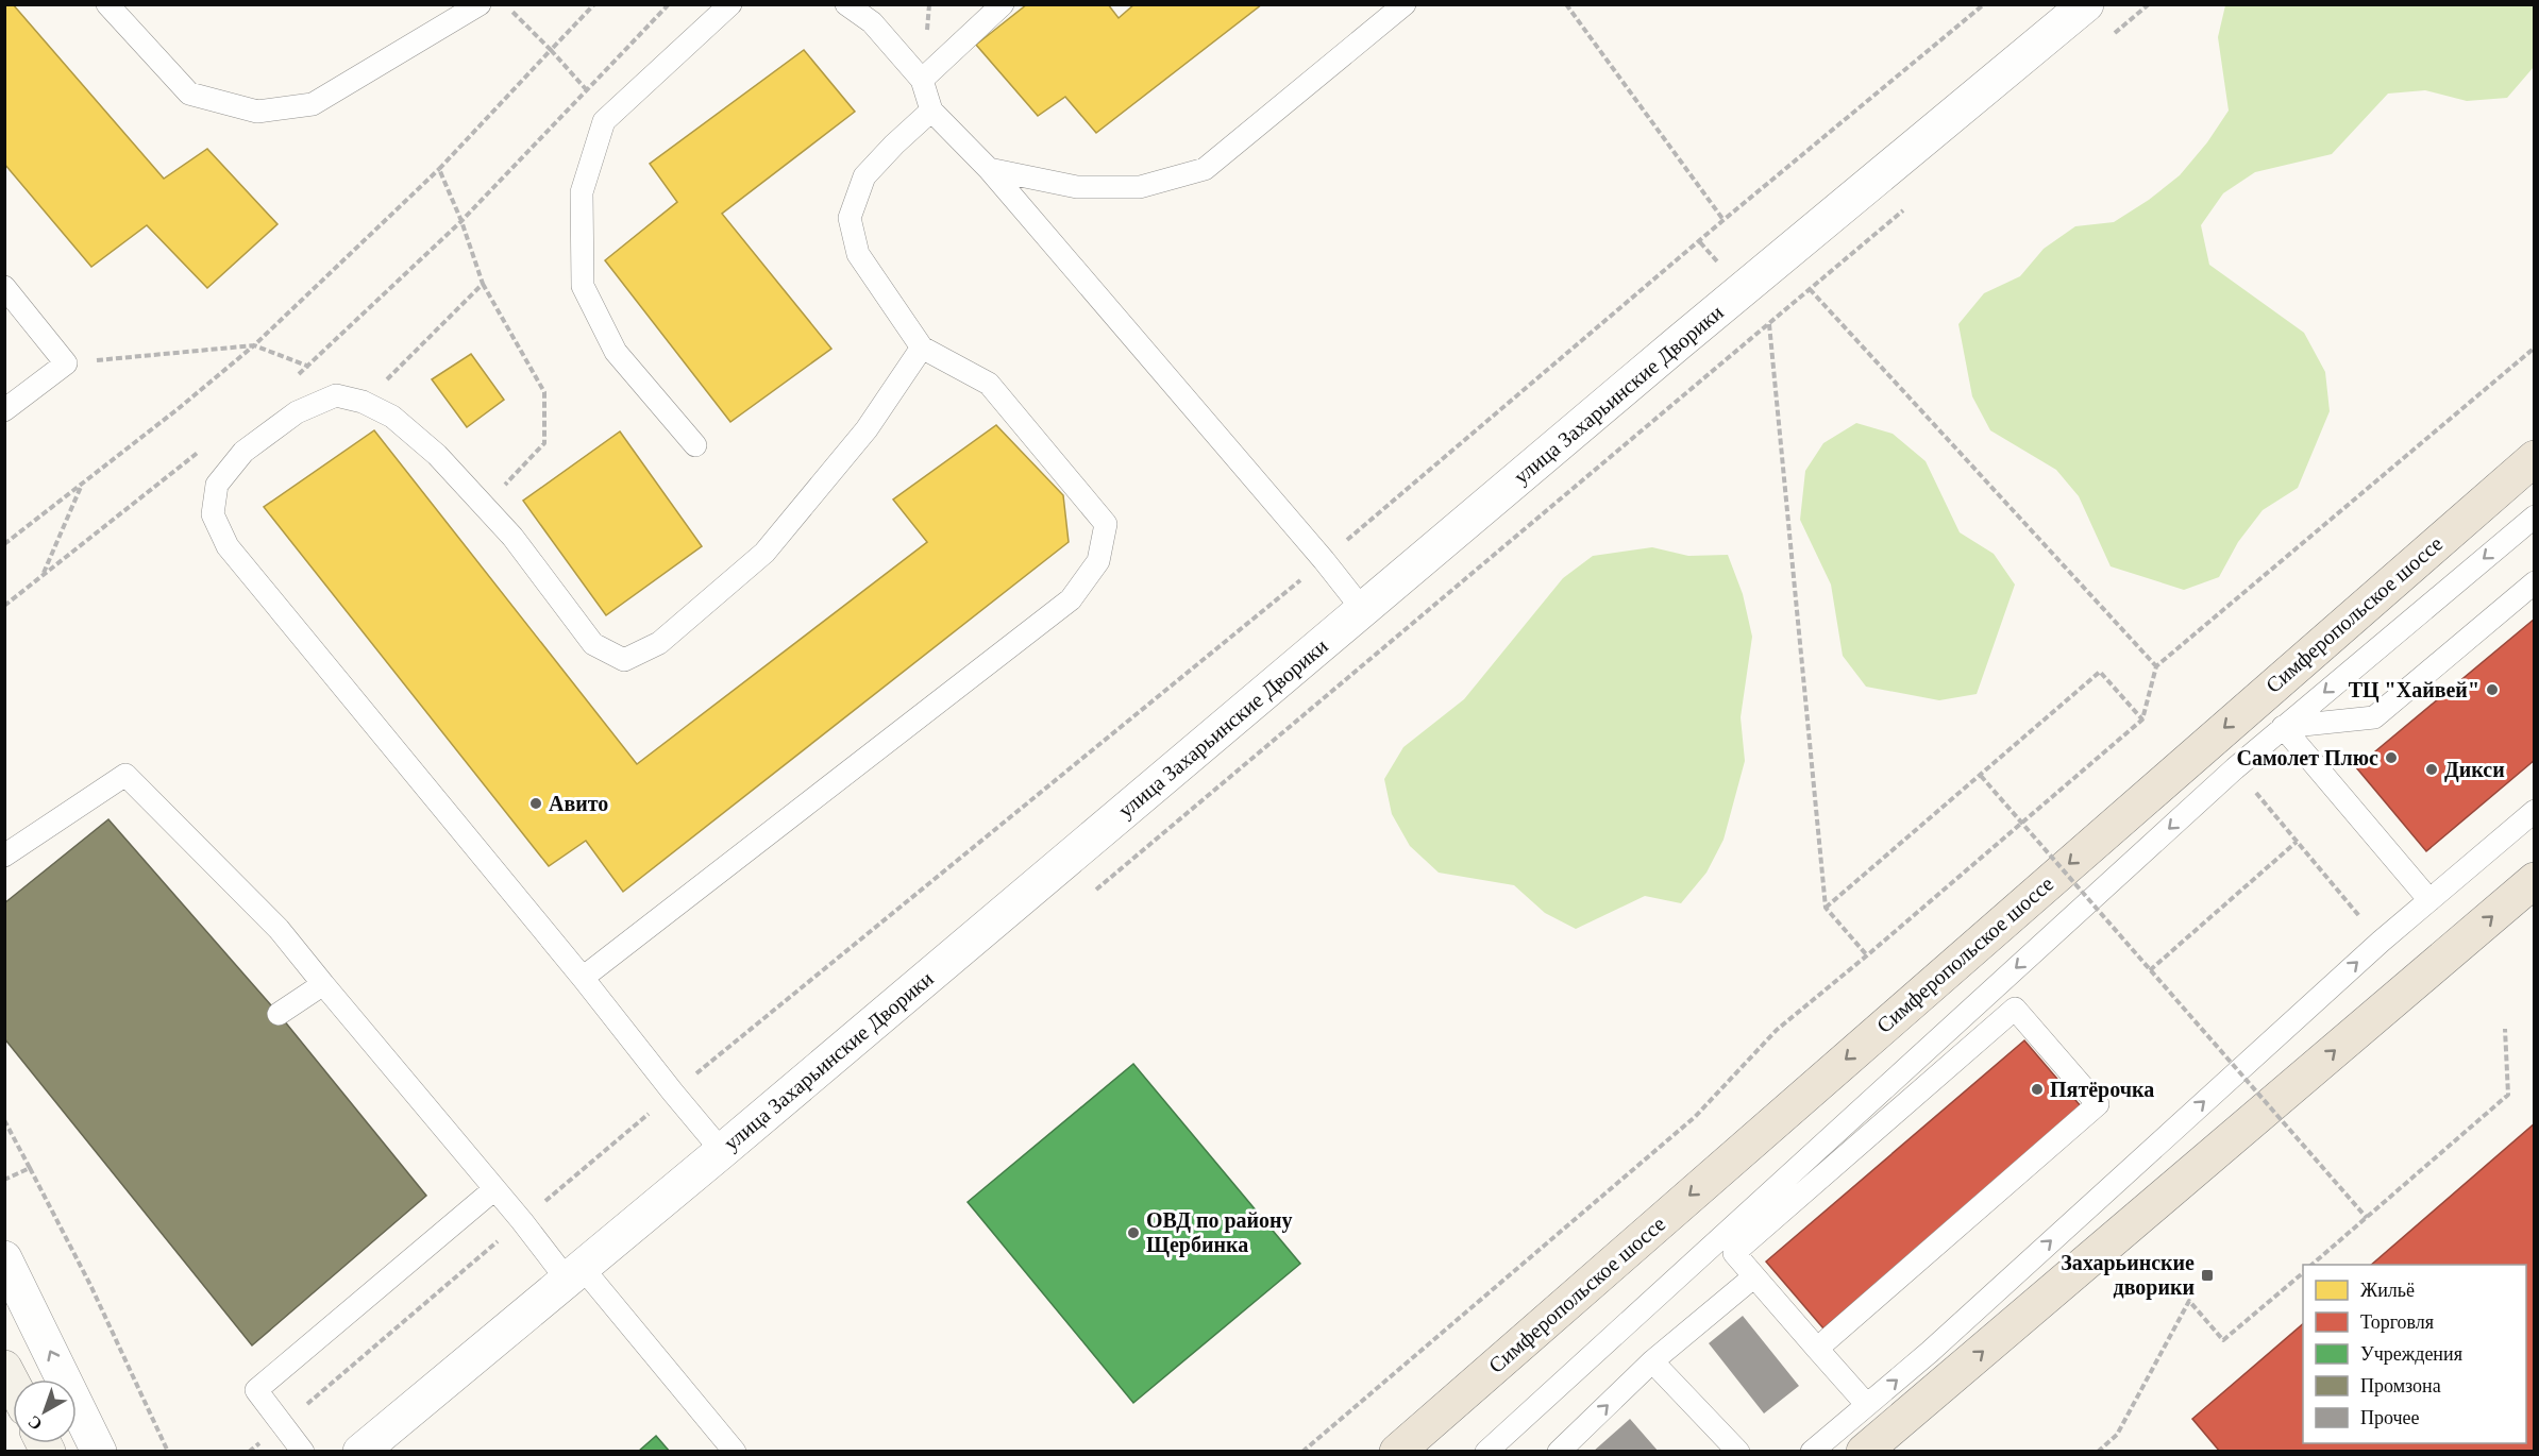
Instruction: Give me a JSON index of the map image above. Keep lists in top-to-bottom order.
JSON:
{
  "streets": {
    "main road": ["Симферопольское шоссе"],
    "street": ["улица Захарьинские Дворики"]
  },
  "places": {
    "other": [
      "ТЦ \"Хайвей\"",
      "Самолет Плюс",
      "Дикси",
      "Авито",
      "Пятёрочка",
      "ОВД по району Щербинка"
    ],
    "transit": ["Захарьинские дворики"]
  },
  "legend": [
    "Жильё",
    "Торговля",
    "Учреждения",
    "Промзона",
    "Прочее"
  ],
  "north": "bottom left"
}
